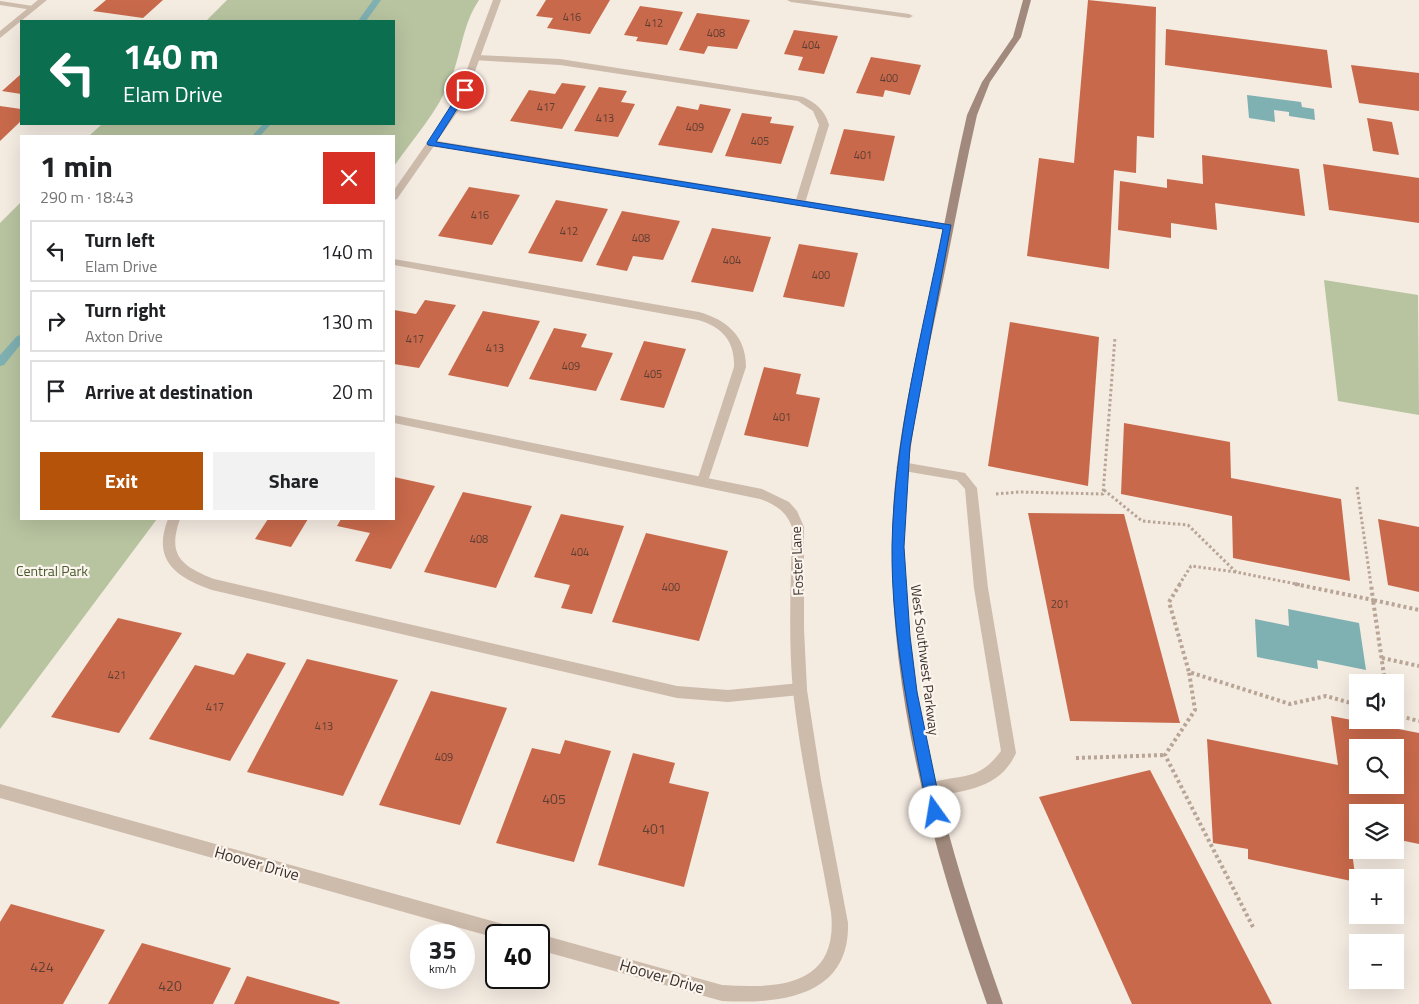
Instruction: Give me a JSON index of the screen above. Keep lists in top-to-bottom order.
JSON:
{
  "streets": {
    "street": ["Foster Lane", "West Southwest Parkway", "Hoover Drive"]
  },
  "crossings": [
    ["Foster Lane", "Hoover Drive"]
  ],
  "parks": ["Central Park"],
  "house_numbers": [
    "416",
    "412",
    "408",
    "404",
    "400",
    "417",
    "413",
    "409",
    "405",
    "401",
    "416",
    "412",
    "408",
    "404",
    "400",
    "417",
    "413",
    "409",
    "405",
    "401",
    "408",
    "404",
    "400",
    "201",
    "421",
    "417",
    "413",
    "409",
    "405",
    "401",
    "424",
    "420"
  ],
  "page": {
    "turn": ["140 m", "Elam Drive"],
    "heading": ["1 min", "290 m · 18:43"],
    "list": [
      {
        "name": "Turn left",
        "note": "Elam Drive",
        "value": "140 m"
      },
      {
        "name": "Turn right",
        "note": "Axton Drive",
        "value": "130 m"
      },
      {
        "name": "Arrive at destination",
        "value": "20 m"
      }
    ],
    "buttons": ["Exit", "Share"],
    "map_buttons": ["+", "−"],
    "speed": "35 km/h",
    "limit": "40"
  }
}
